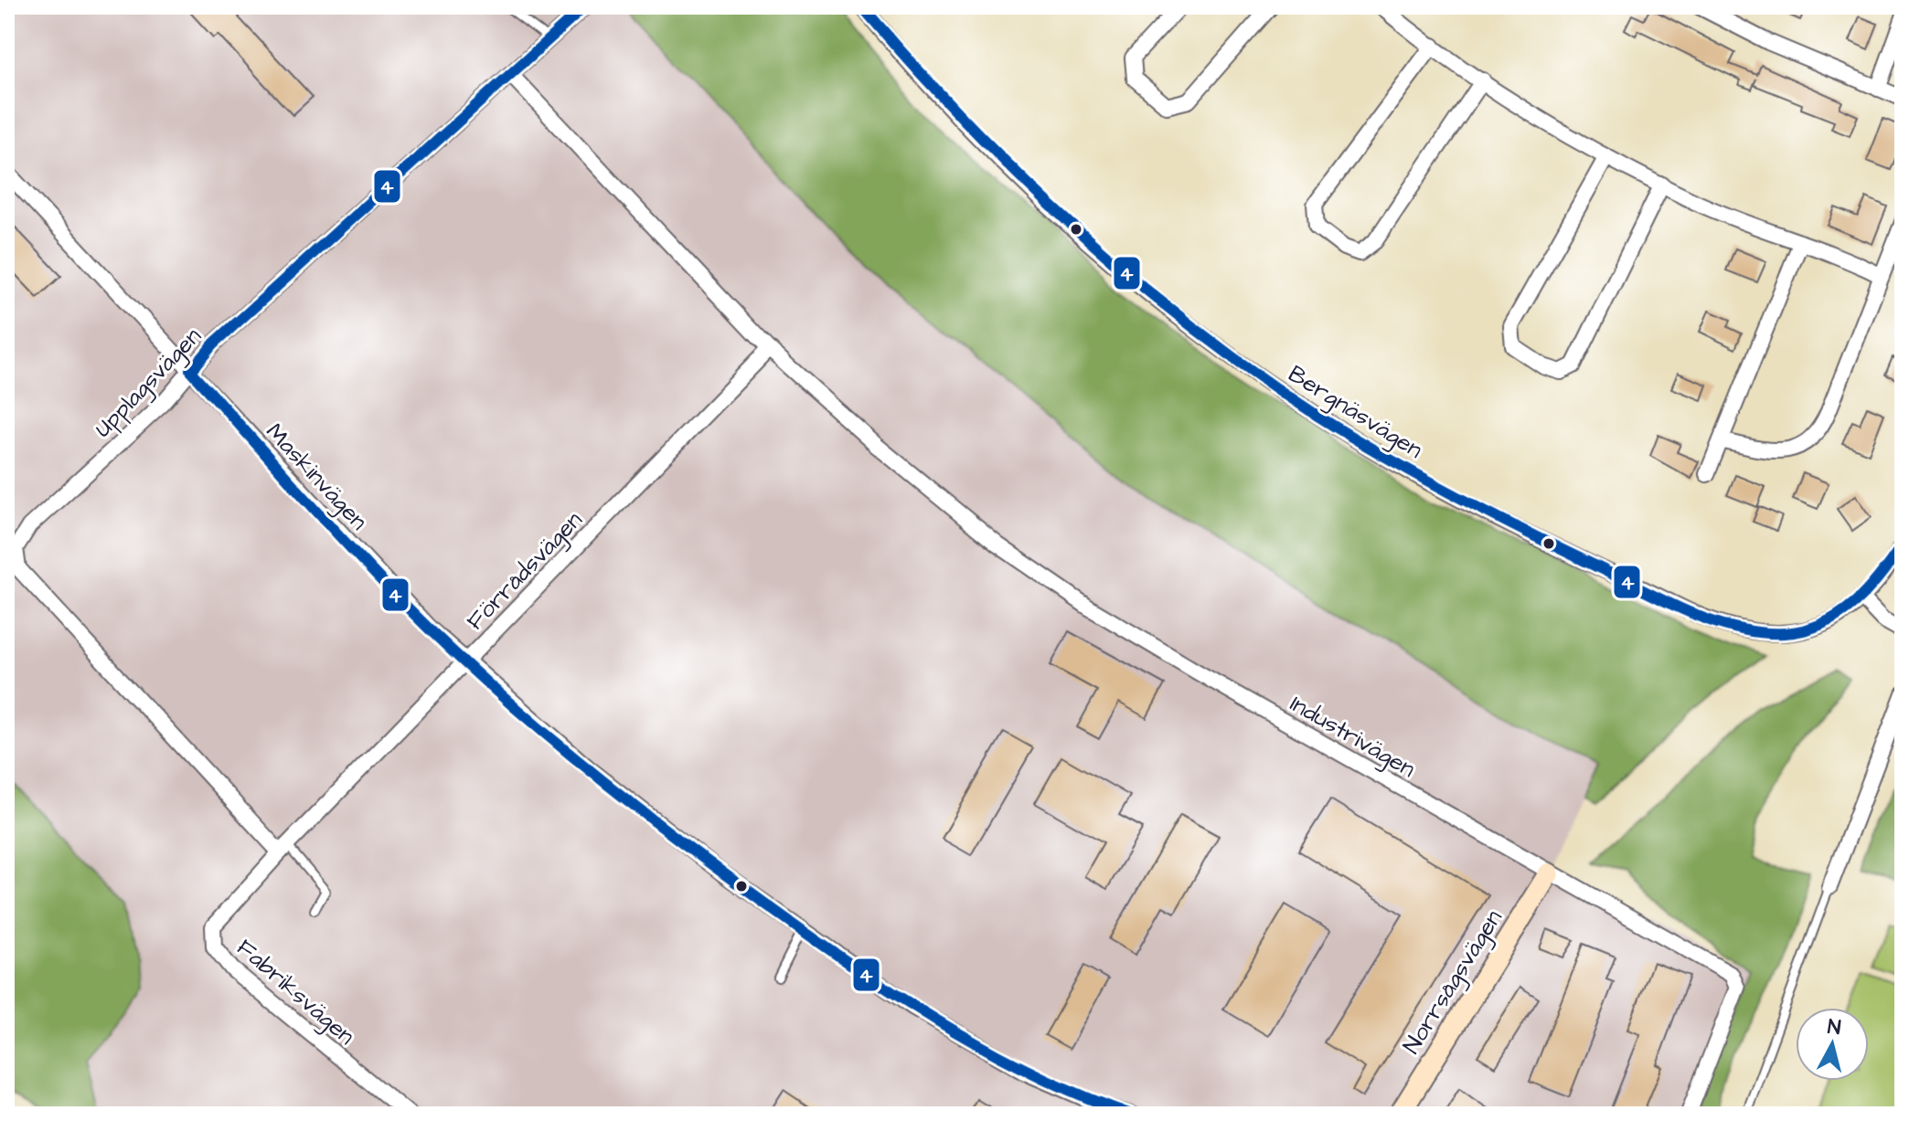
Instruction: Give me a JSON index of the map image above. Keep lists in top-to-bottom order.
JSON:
{
  "streets": {
    "street": [
      "Upplagsvägen",
      "Bergnäsvägen",
      "Maskinvägen",
      "Förrådsvägen",
      "Industrivägen",
      "Norrsågsvägen",
      "Fabriksvägen"
    ]
  },
  "crossings": [
    ["Upplagsvägen", "Maskinvägen"],
    ["Upplagsvägen", "Förrådsvägen"],
    ["Upplagsvägen", "Industrivägen"],
    ["Upplagsvägen", "Fabriksvägen"],
    ["Maskinvägen", "Förrådsvägen"],
    ["Förrådsvägen", "Industrivägen"],
    ["Förrådsvägen", "Fabriksvägen"],
    ["Industrivägen", "Norrsågsvägen"]
  ],
  "lines": ["transit line 4"],
  "north": "top"
}
